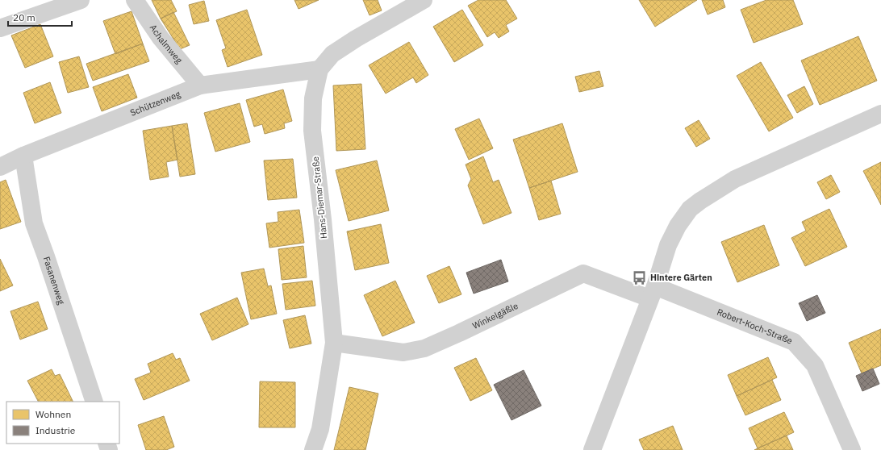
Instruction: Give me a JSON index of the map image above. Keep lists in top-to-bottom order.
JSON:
{
  "streets": {
    "street": [
      "Achalmweg",
      "Schützenweg",
      "Hans-Diemar-Straße",
      "Fasanenweg",
      "Winkelgäßle",
      "Robert-Koch-Straße"
    ]
  },
  "crossings": [
    ["Achalmweg", "Schützenweg"],
    ["Schützenweg", "Hans-Diemar-Straße"],
    ["Schützenweg", "Fasanenweg"],
    ["Hans-Diemar-Straße", "Winkelgäßle"],
    ["Winkelgäßle", "Robert-Koch-Straße"]
  ],
  "places": {
    "bus stop": ["Hintere Gärten"]
  },
  "legend": ["Wohnen", "Industrie"],
  "scale_bar": "20 m"
}
